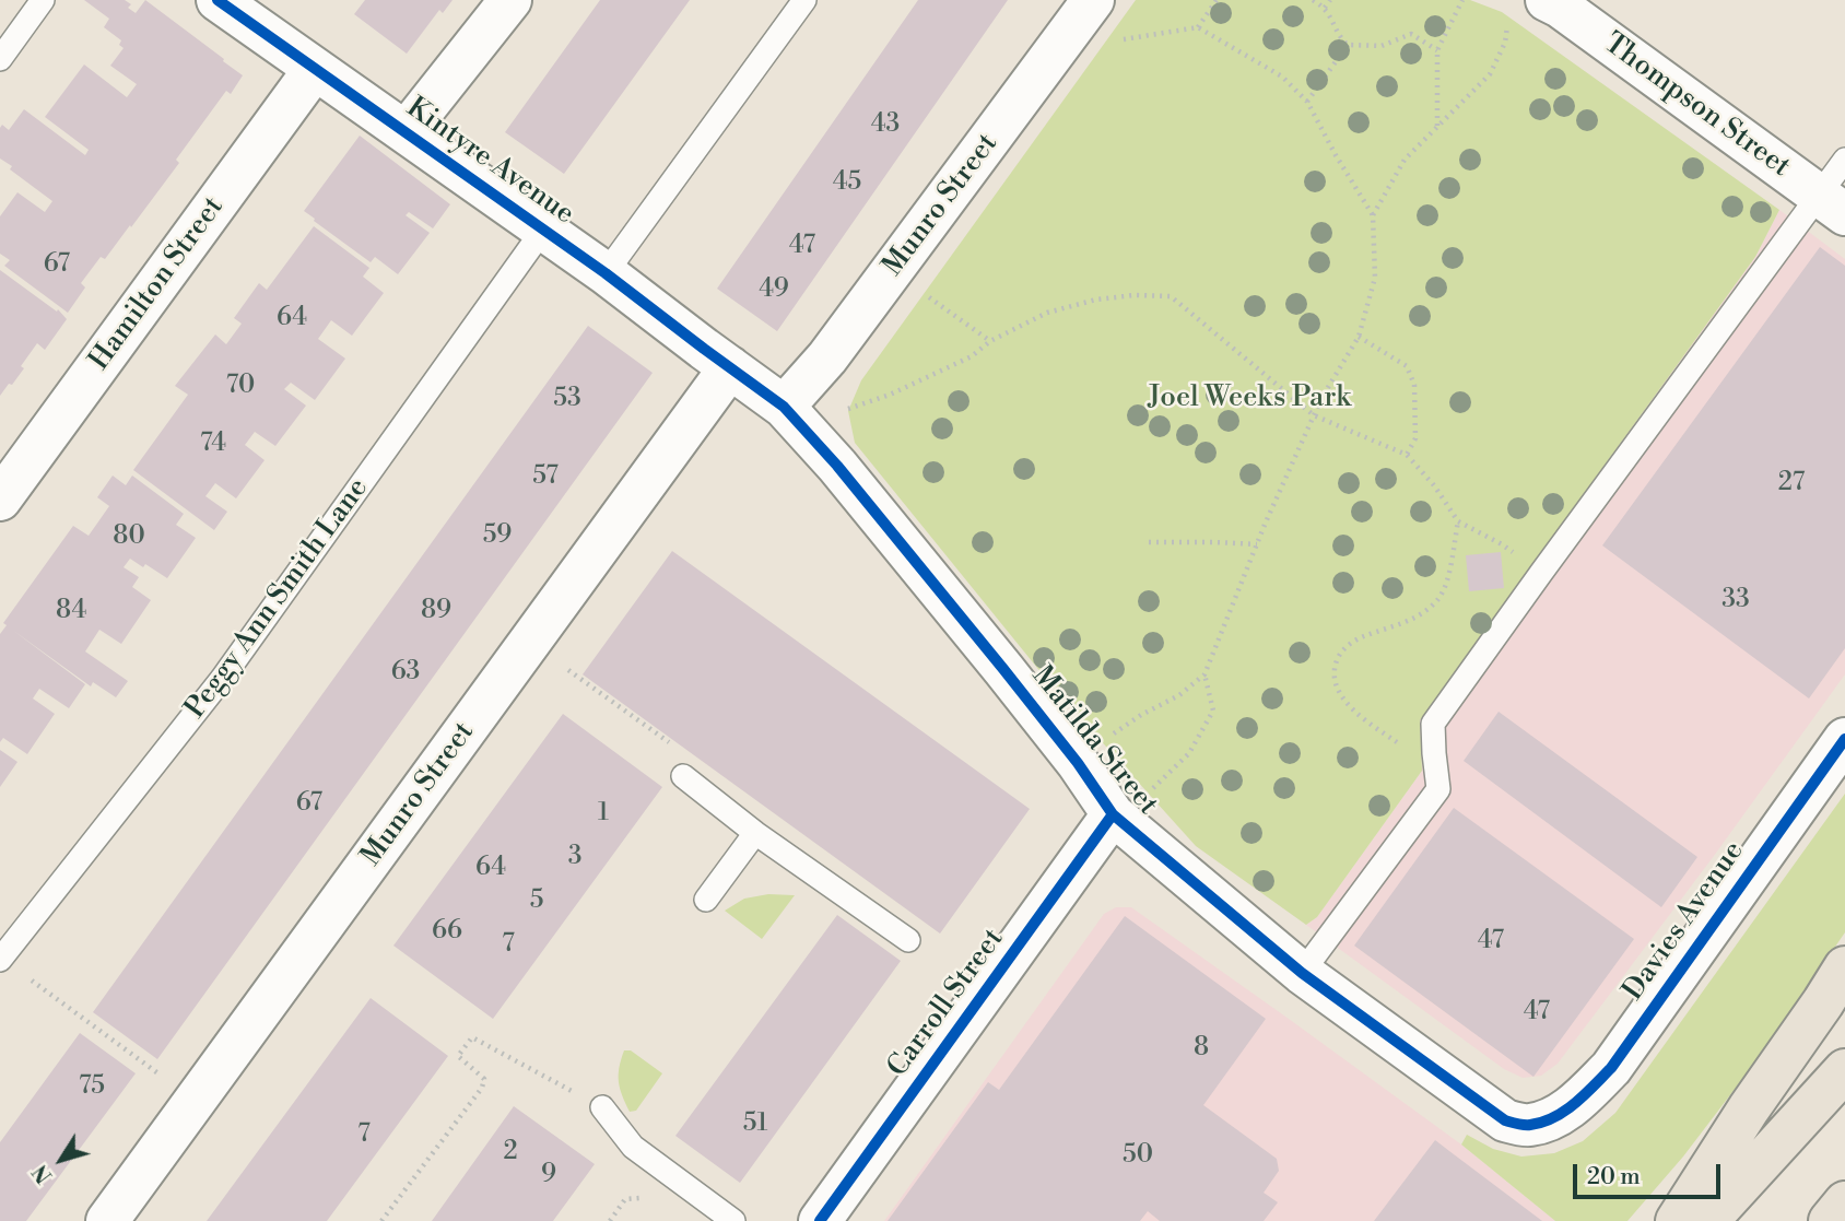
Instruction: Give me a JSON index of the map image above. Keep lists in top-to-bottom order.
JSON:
{
  "streets": {
    "street": [
      "Thompson Street",
      "Kintyre Avenue",
      "Munro Street",
      "Hamilton Street",
      "Matilda Street",
      "Davies Avenue",
      "Carroll Street"
    ],
    "lane": ["Peggy Ann Smith Lane"]
  },
  "crossings": [
    ["Kintyre Avenue", "Munro Street"],
    ["Kintyre Avenue", "Hamilton Street"],
    ["Kintyre Avenue", "Peggy Ann Smith Lane"],
    ["Kintyre Avenue", "Matilda Street"],
    ["Munro Street", "Matilda Street"],
    ["Matilda Street", "Davies Avenue"],
    ["Matilda Street", "Carroll Street"]
  ],
  "parks": ["Joel Weeks Park"],
  "house_numbers": [
    "43",
    "45",
    "47",
    "67",
    "49",
    "64",
    "70",
    "53",
    "74",
    "57",
    "27",
    "59",
    "80",
    "33",
    "84",
    "89",
    "63",
    "67",
    "1",
    "3",
    "64",
    "5",
    "66",
    "47",
    "7",
    "47",
    "8",
    "75",
    "51",
    "7",
    "2",
    "50",
    "9"
  ],
  "scale_bar": "20 m",
  "north": "bottom left"
}
